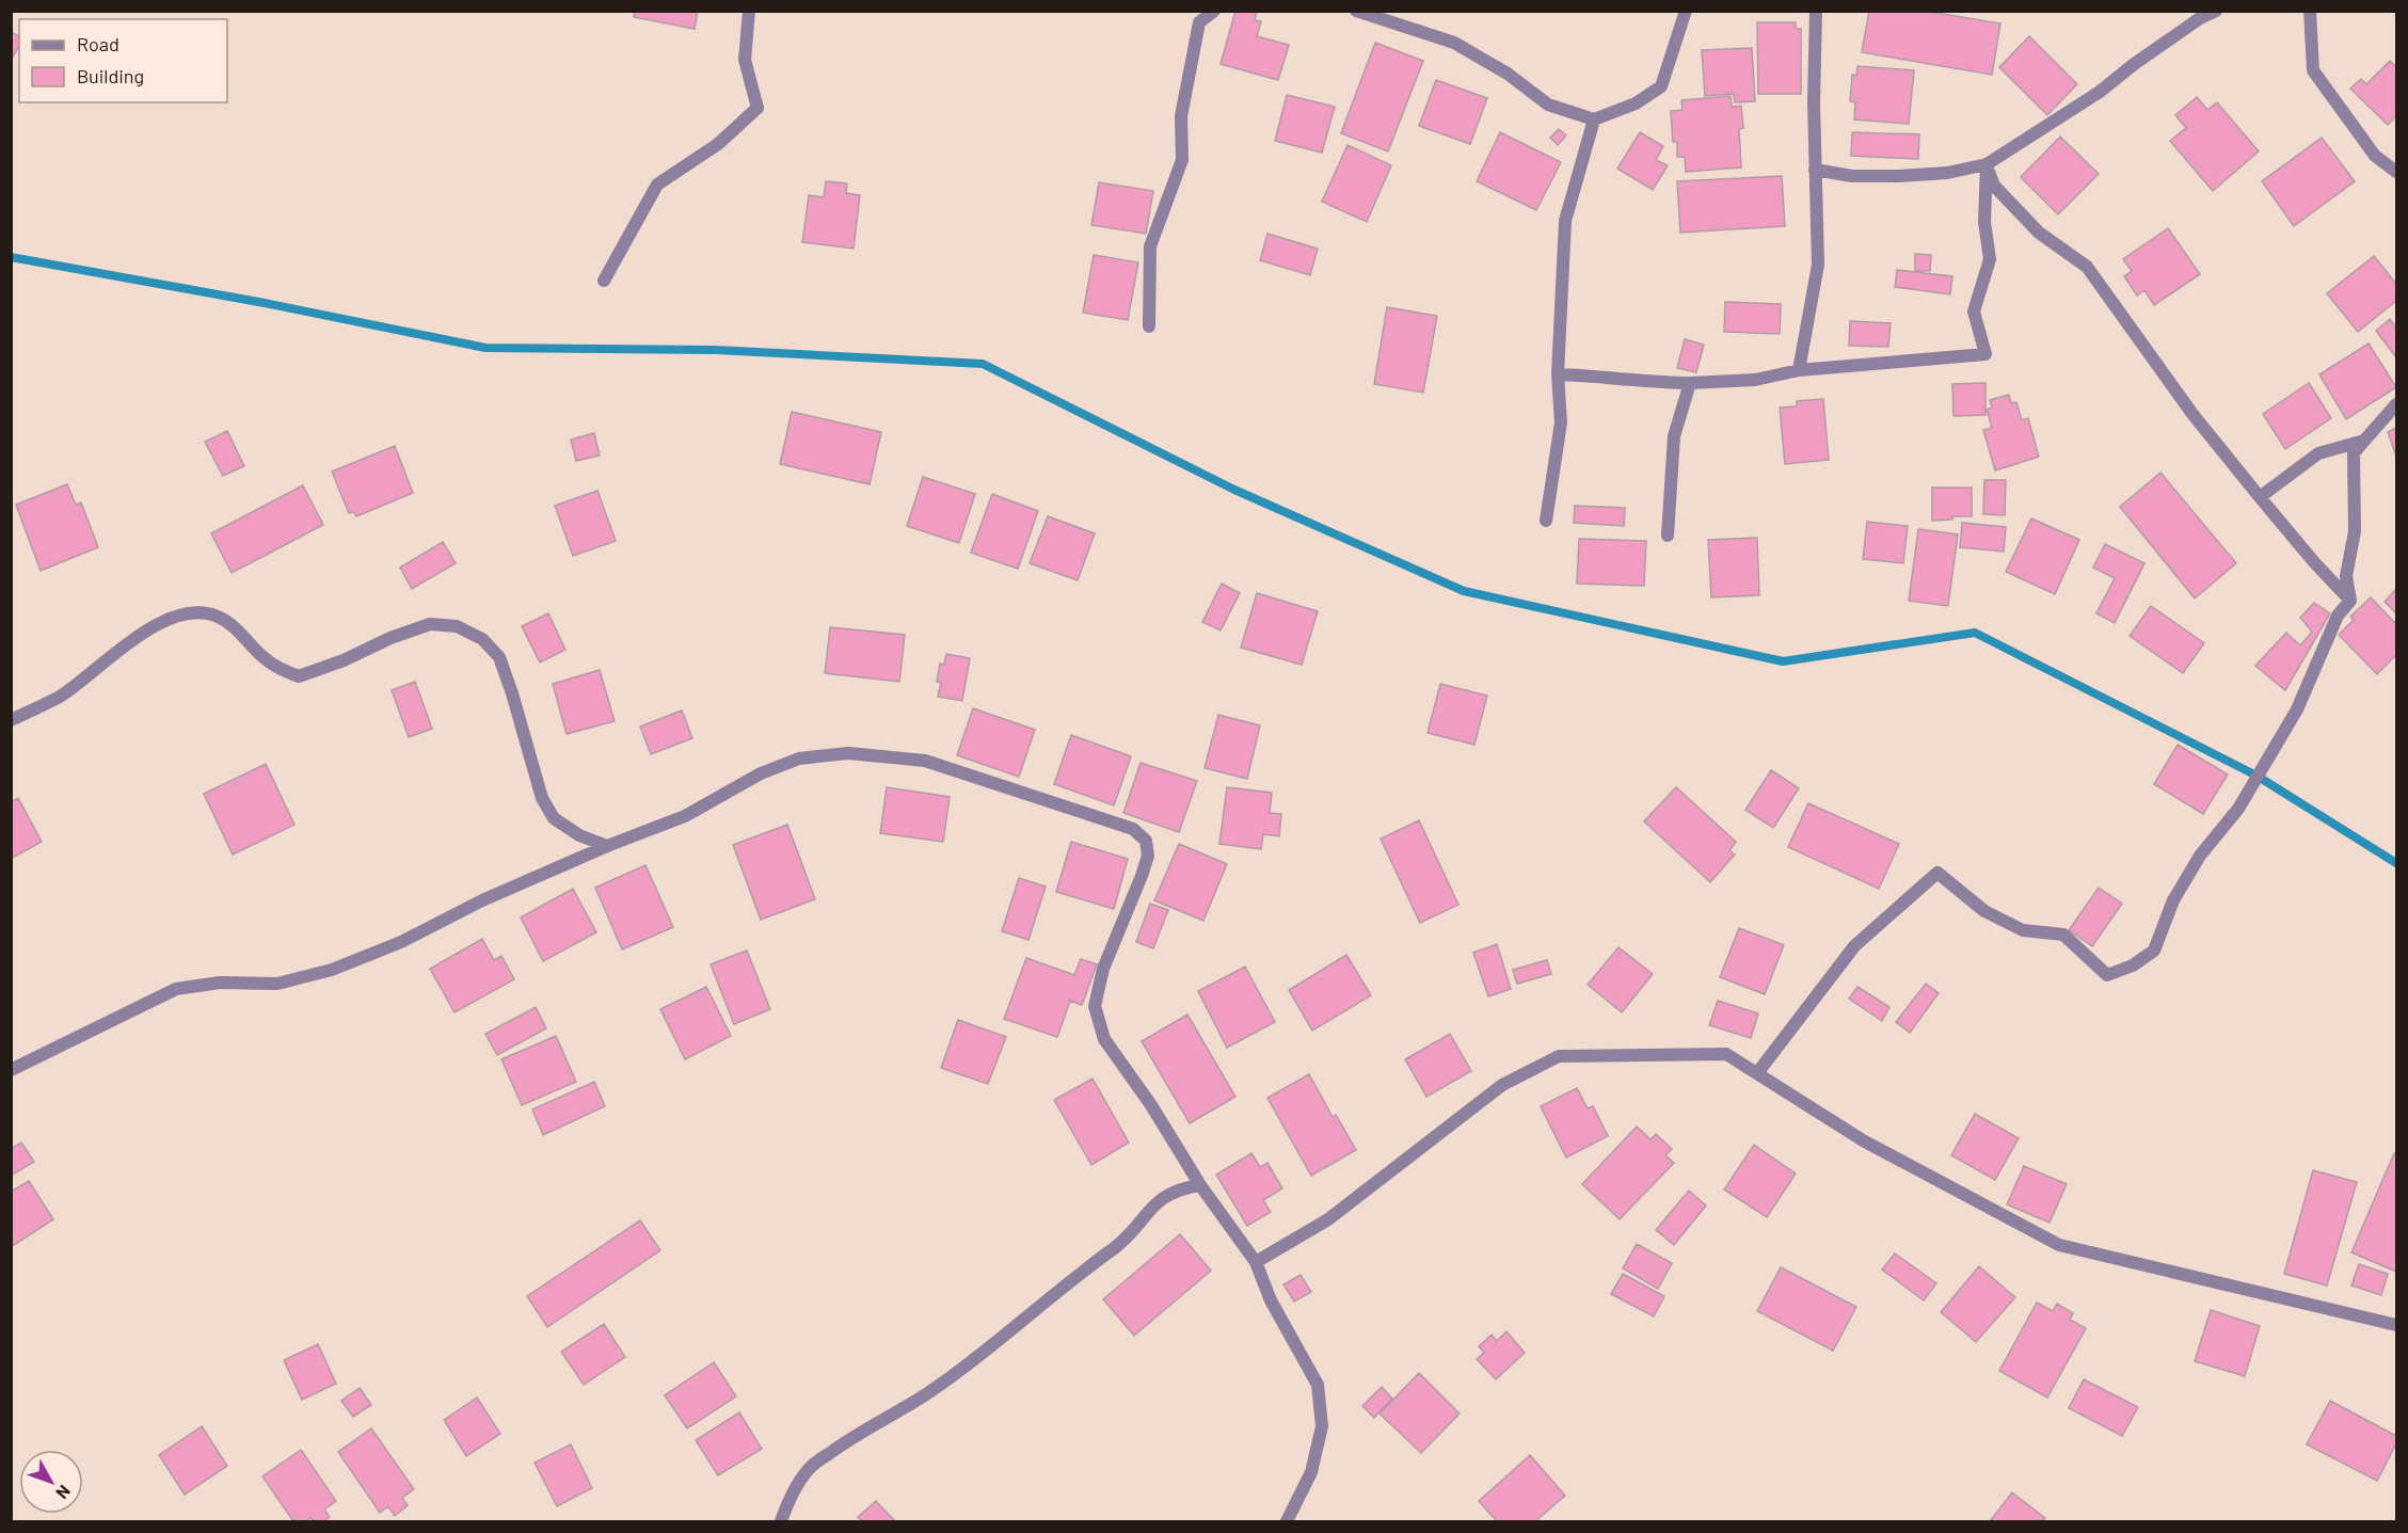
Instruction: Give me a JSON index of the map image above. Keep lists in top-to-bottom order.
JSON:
{
  "legend": ["Road", "Building"],
  "north": "bottom right"
}
